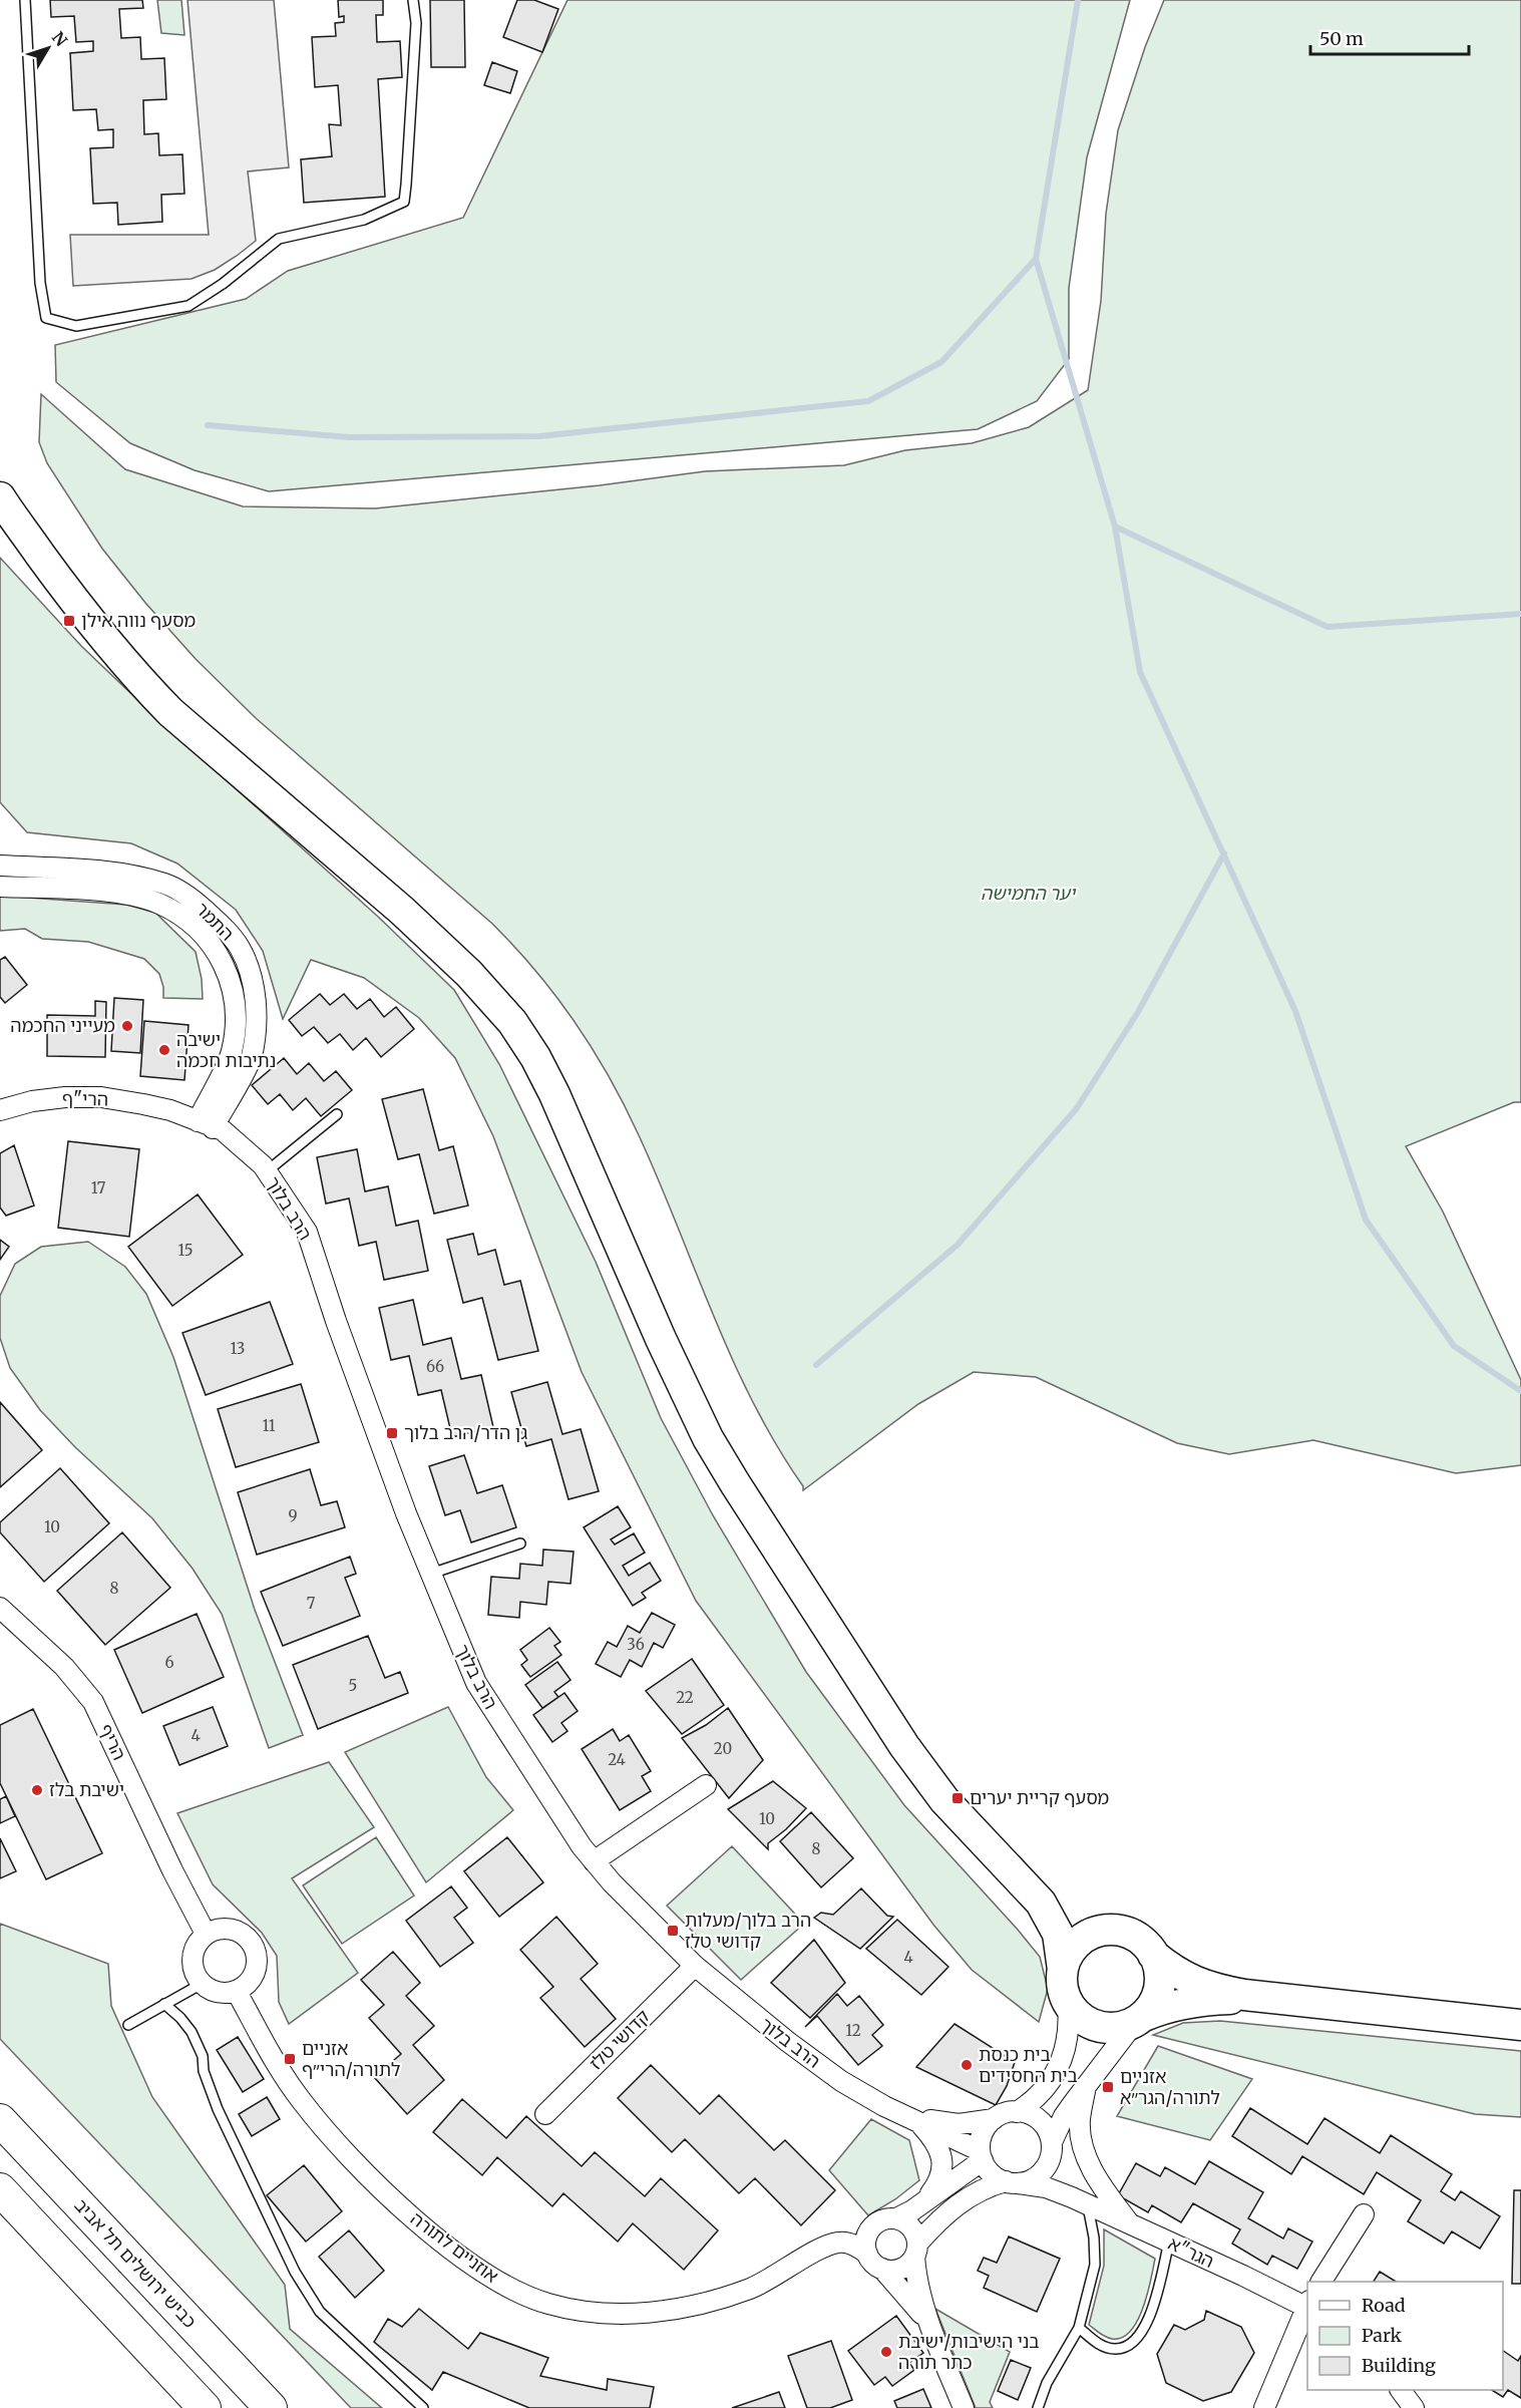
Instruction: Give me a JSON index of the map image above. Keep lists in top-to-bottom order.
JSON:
{
  "streets": {
    "highway": ["כביש ירושלים תל אביב"],
    "street": [
      "התמר",
      "הרי\"ף",
      "הרב בלוך",
      "הריף",
      "קדושי טלז",
      "אוזניים לתורה",
      "הגר\"א"
    ]
  },
  "crossings": [
    ["התמר", "הרב בלוך"],
    ["הרי\"ף", "הרב בלוך"],
    ["הרב בלוך", "קדושי טלז"],
    ["הרב בלוך", "הגר\"א"],
    ["הריף", "אוזניים לתורה"]
  ],
  "parks": ["יער החמישה"],
  "places": {
    "transit": [
      "מסעף נווה אילן",
      "גן הדר/הרב בלוך",
      "מסעף קריית יערים",
      "הרב בלוך/מעלות קדושי טלז",
      "אזניים לתורה/הרי״ף",
      "אזניים לתורה/הגר״א"
    ],
    "other": [
      "מעייני החכמה",
      "ישיבה נתיבות חכמה",
      "ישיבת בלז",
      "בית כנסת בית החסידים",
      "בני הישיבות/ישיבת כתר תורה"
    ]
  },
  "house_numbers": [
    "17",
    "15",
    "13",
    "66",
    "11",
    "9",
    "10",
    "8",
    "7",
    "36",
    "6",
    "5",
    "22",
    "4",
    "20",
    "24",
    "10",
    "8",
    "4",
    "12"
  ],
  "legend": ["Road", "Park", "Building"],
  "scale_bar": "50 m",
  "north": "top right"
}
